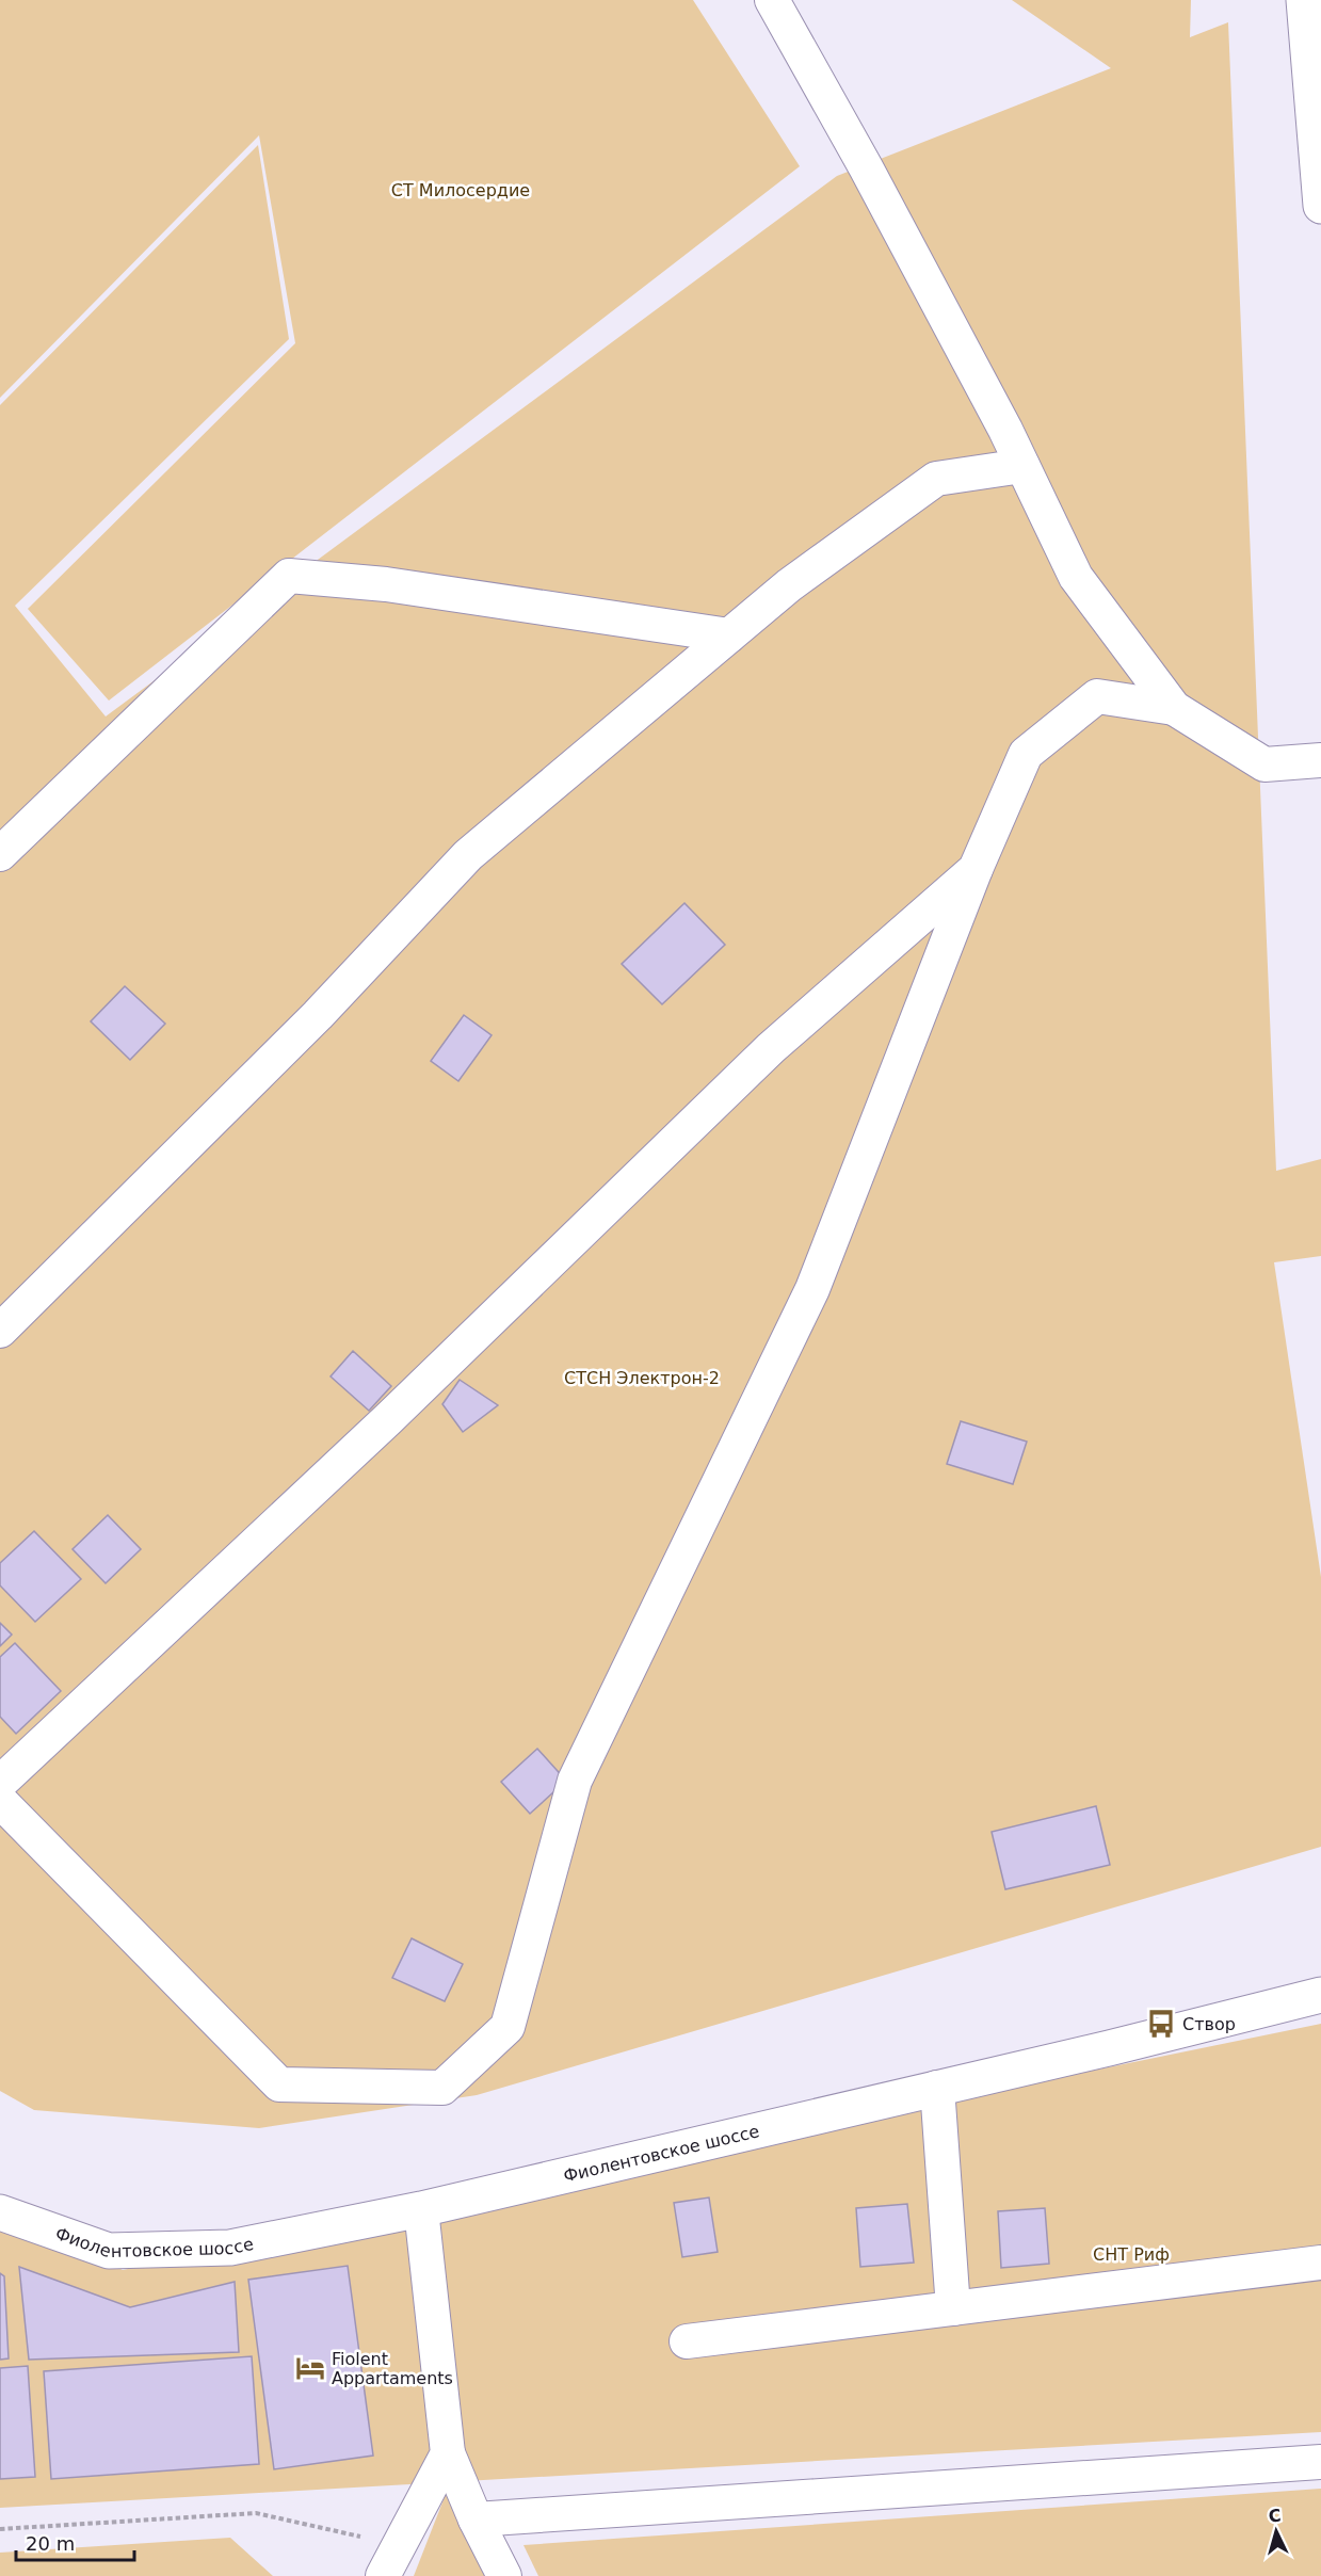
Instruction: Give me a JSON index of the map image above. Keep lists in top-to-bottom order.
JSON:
{
  "streets": {
    "main road": ["Фиолентовское шоссе"]
  },
  "parks": ["СТ Милосердие", "СТСН Электрон-2", "СНТ Риф"],
  "places": {
    "bus stop": ["Створ"],
    "hotel": ["Fiolent Appartaments"]
  },
  "scale_bar": "20 m",
  "north": "top"
}
